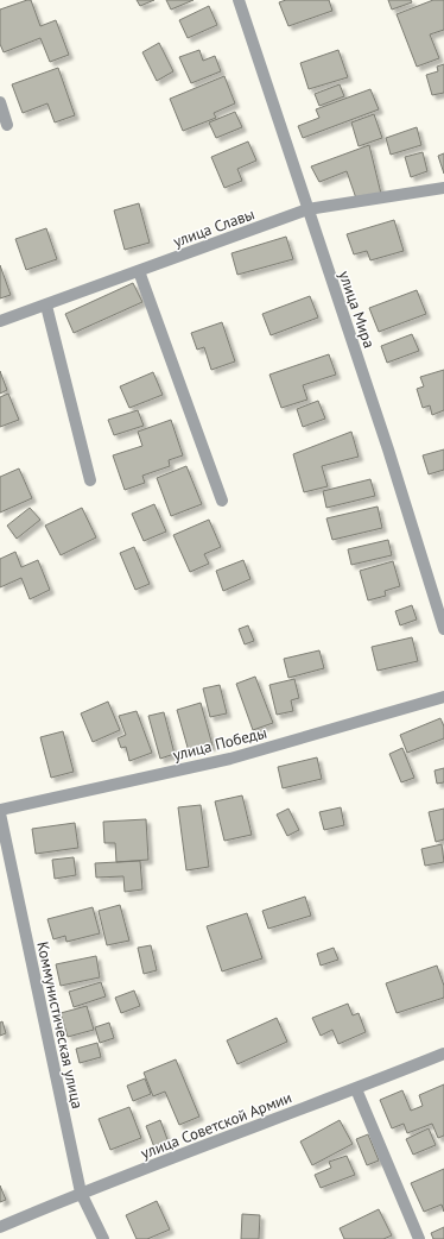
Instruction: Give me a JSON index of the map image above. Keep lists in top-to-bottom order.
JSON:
{
  "streets": {
    "street": [
      "улица Славы",
      "улица Мира",
      "улица Победы",
      "Коммунистическая улица",
      "улица Советской Армии"
    ]
  },
  "crossings": [
    ["улица Славы", "улица Мира"],
    ["улица Победы", "Коммунистическая улица"],
    ["Коммунистическая улица", "улица Советской Армии"]
  ]
}
